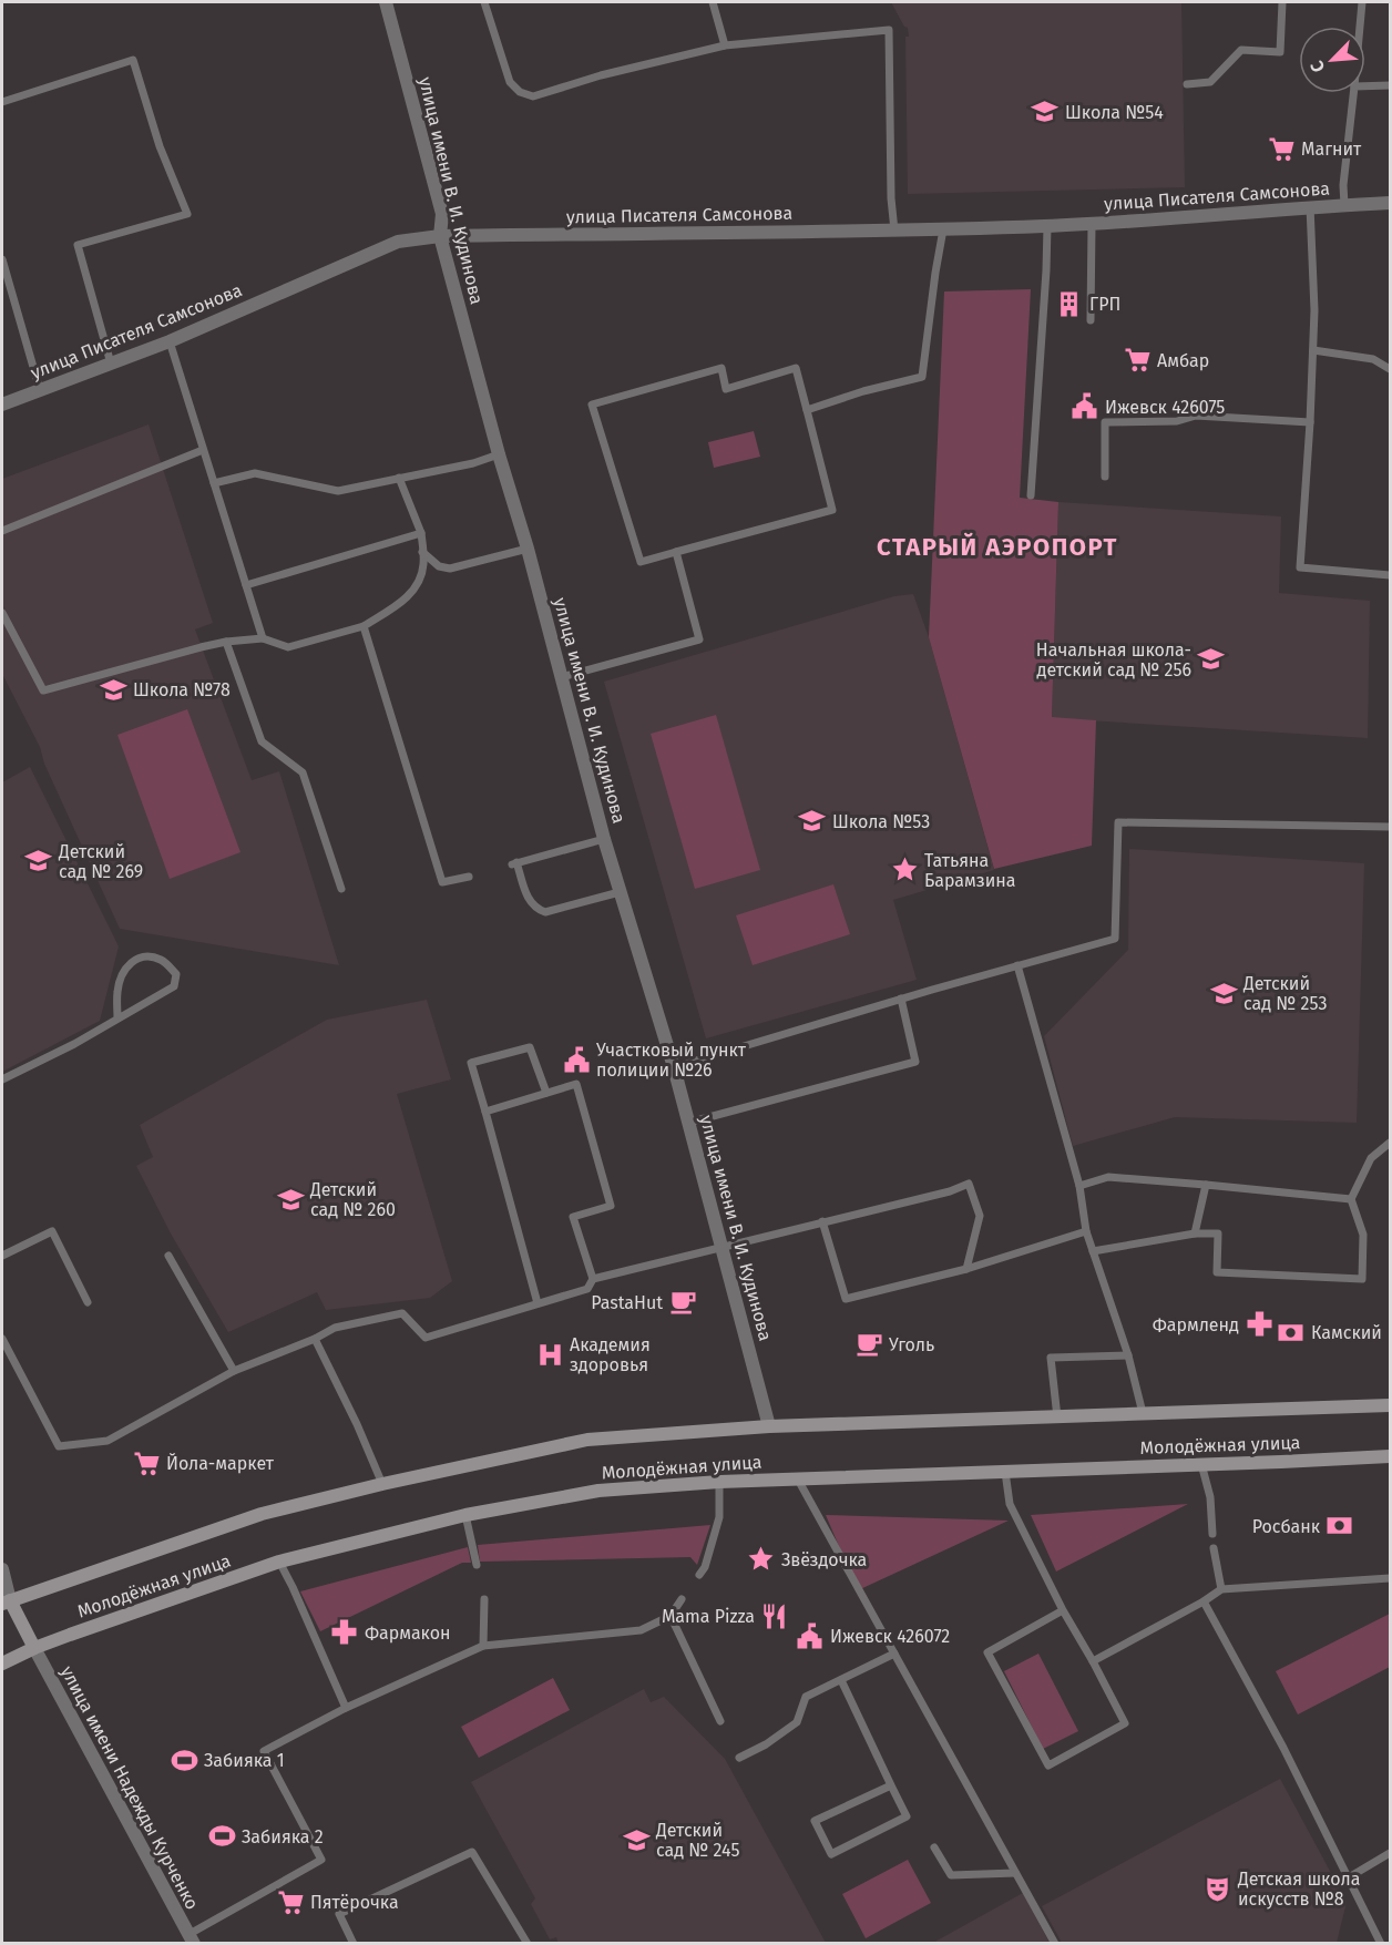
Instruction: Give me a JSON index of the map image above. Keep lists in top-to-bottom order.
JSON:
{
  "streets": {
    "main road": ["Молодёжная улица"],
    "street": ["улица имени В. И. Кудинова", "улица Писателя Самсонова", "улица имени Надежды Курченко"]
  },
  "crossings": [
    ["улица имени В. И. Кудинова", "улица Писателя Самсонова"],
    ["улица имени В. И. Кудинова", "Молодёжная улица"],
    ["Молодёжная улица", "улица имени Надежды Курченко"]
  ],
  "districts": ["СТАРЫЙ АЭРОПОРТ"],
  "places": {
    "school or university": [
      "Школа №54",
      "Начальная школа- детский сад № 256",
      "Школа №78",
      "Школа №53",
      "Детский сад № 269",
      "Детский сад № 253",
      "Детский сад № 260",
      "Детский сад № 245"
    ],
    "supermarket": [
      "Магнит",
      "Амбар",
      "Йола-маркет",
      "Пятёрочка"
    ],
    "building": ["ГРП"],
    "public building": ["Ижевск 426075", "Участковый пункт полиции №26", "Ижевск 426072"],
    "place": ["Татьяна Барамзина", "Звёздочка"],
    "cafe": ["PastaHut", "Уголь"],
    "pharmacy": ["Фармленд", "Фармакон"],
    "bank": ["Камский", "Росбанк"],
    "hospital": ["Академия здоровья"],
    "restaurant": ["Mama Pizza"],
    "sports": ["Забияка 1", "Забияка 2"],
    "theatre": ["Детская школа искусств №8"]
  },
  "north": "bottom left"
}
